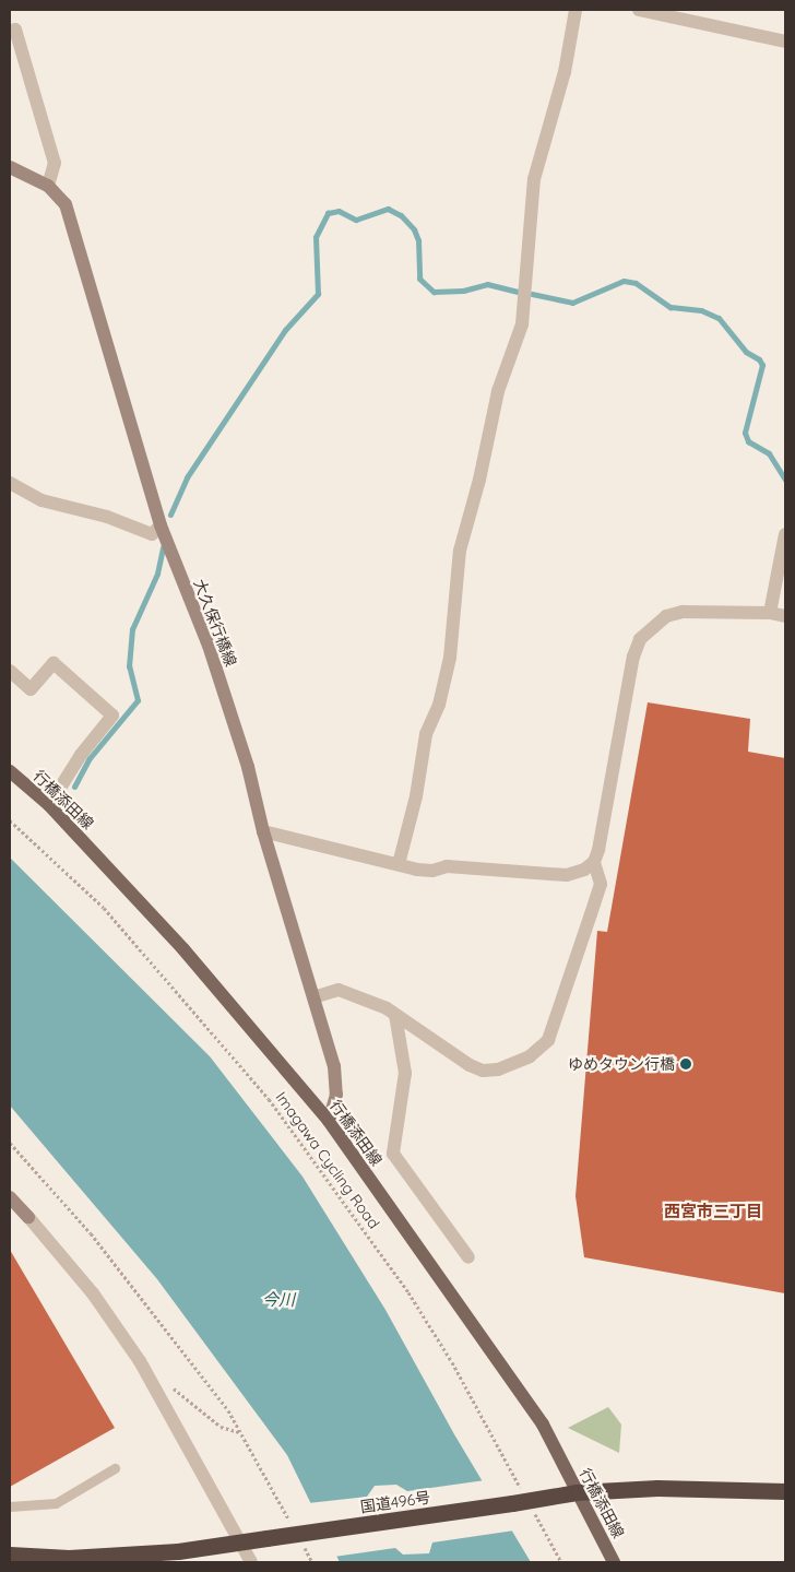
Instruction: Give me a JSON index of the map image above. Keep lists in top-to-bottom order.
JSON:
{
  "streets": {
    "highway": ["国道496号"],
    "main road": ["大久保行橋線", "行橋添田線"],
    "path": ["Imagawa Cycling Road"]
  },
  "crossings": [
    ["大久保行橋線", "行橋添田線"],
    ["行橋添田線", "国道496号"],
    ["Imagawa Cycling Road", "国道496号"]
  ],
  "districts": ["西宮市三丁目"],
  "water": ["今川"],
  "places": ["ゆめタウン行橋"]
}
